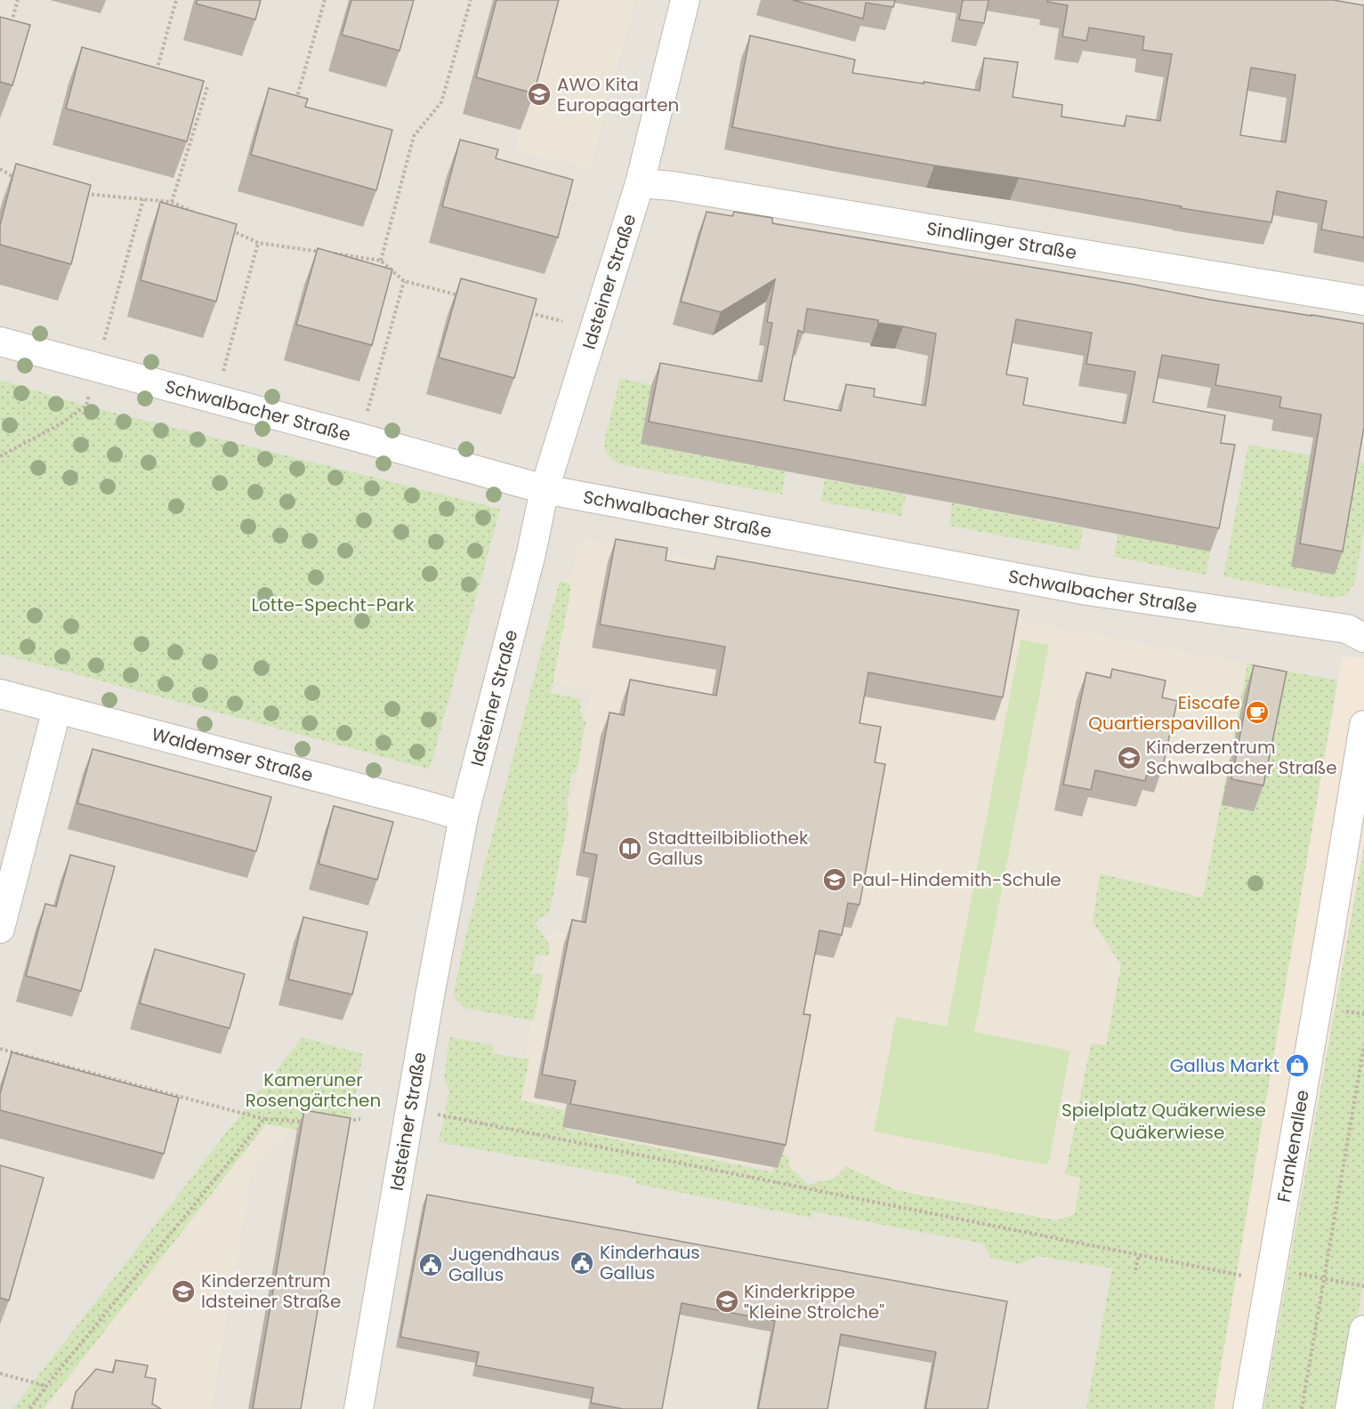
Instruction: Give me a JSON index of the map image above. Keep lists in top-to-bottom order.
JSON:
{
  "streets": {
    "street": [
      "Sindlinger Straße",
      "Idsteiner Straße",
      "Schwalbacher Straße",
      "Waldemser Straße",
      "Frankenallee"
    ]
  },
  "crossings": [
    ["Sindlinger Straße", "Idsteiner Straße"],
    ["Idsteiner Straße", "Schwalbacher Straße"],
    ["Idsteiner Straße", "Waldemser Straße"]
  ],
  "parks": [
    "Lotte-Specht-Park",
    "Kameruner Rosengärtchen",
    "Spielplatz Quäkerwiese",
    "Quäkerwiese"
  ],
  "places": {
    "school or university": [
      "AWO Kita Europagarten",
      "Kinderzentrum Schwalbacher Straße",
      "Paul-Hindemith-Schule",
      "Kinderzentrum Idsteiner Straße",
      "Kinderkrippe \"Kleine Strolche\""
    ],
    "cafe": ["Eiscafe Quartierspavillon"],
    "library": ["Stadtteilbibliothek Gallus"],
    "shop": ["Gallus Markt"],
    "public building": ["Kinderhaus Gallus", "Jugendhaus Gallus"]
  }
}
